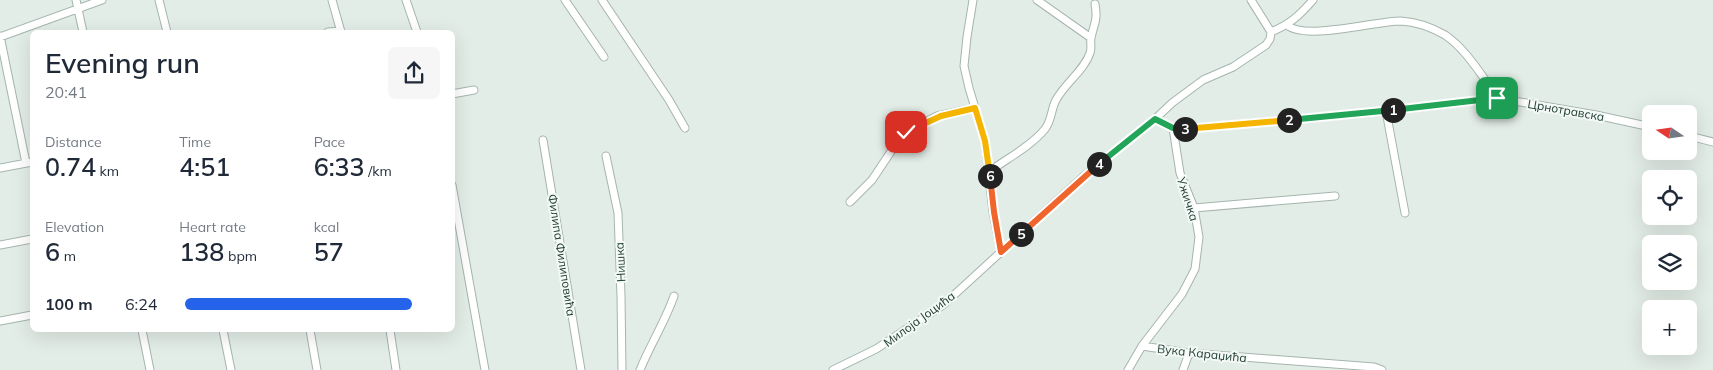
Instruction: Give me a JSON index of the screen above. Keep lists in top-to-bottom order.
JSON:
{
  "streets": {
    "street": [
      "Црнотравска",
      "Ужичка",
      "Филипа Филиповића",
      "Нишка",
      "Милоја Јоцића",
      "Вука Караџића"
    ]
  },
  "crossings": [
    ["Црнотравска", "Ужичка"],
    ["Црнотравска", "Милоја Јоцића"],
    ["Ужичка", "Вука Караџића"]
  ],
  "north": "left",
  "page": {
    "heading": ["Evening run", "20:41"],
    "pins": [
      "1",
      "2",
      "3",
      "4",
      "6",
      "5"
    ],
    "map_buttons": "+",
    "stats": [
      ["Distance", "0.74 km"],
      ["Time", "4:51"],
      ["Pace", "6:33 /km"],
      ["Elevation", "6 m"],
      ["Heart rate", "138 bpm"],
      ["kcal", "57"]
    ],
    "list": [
      {
        "name": "100 m",
        "note": "6:24"
      }
    ]
  }
}
